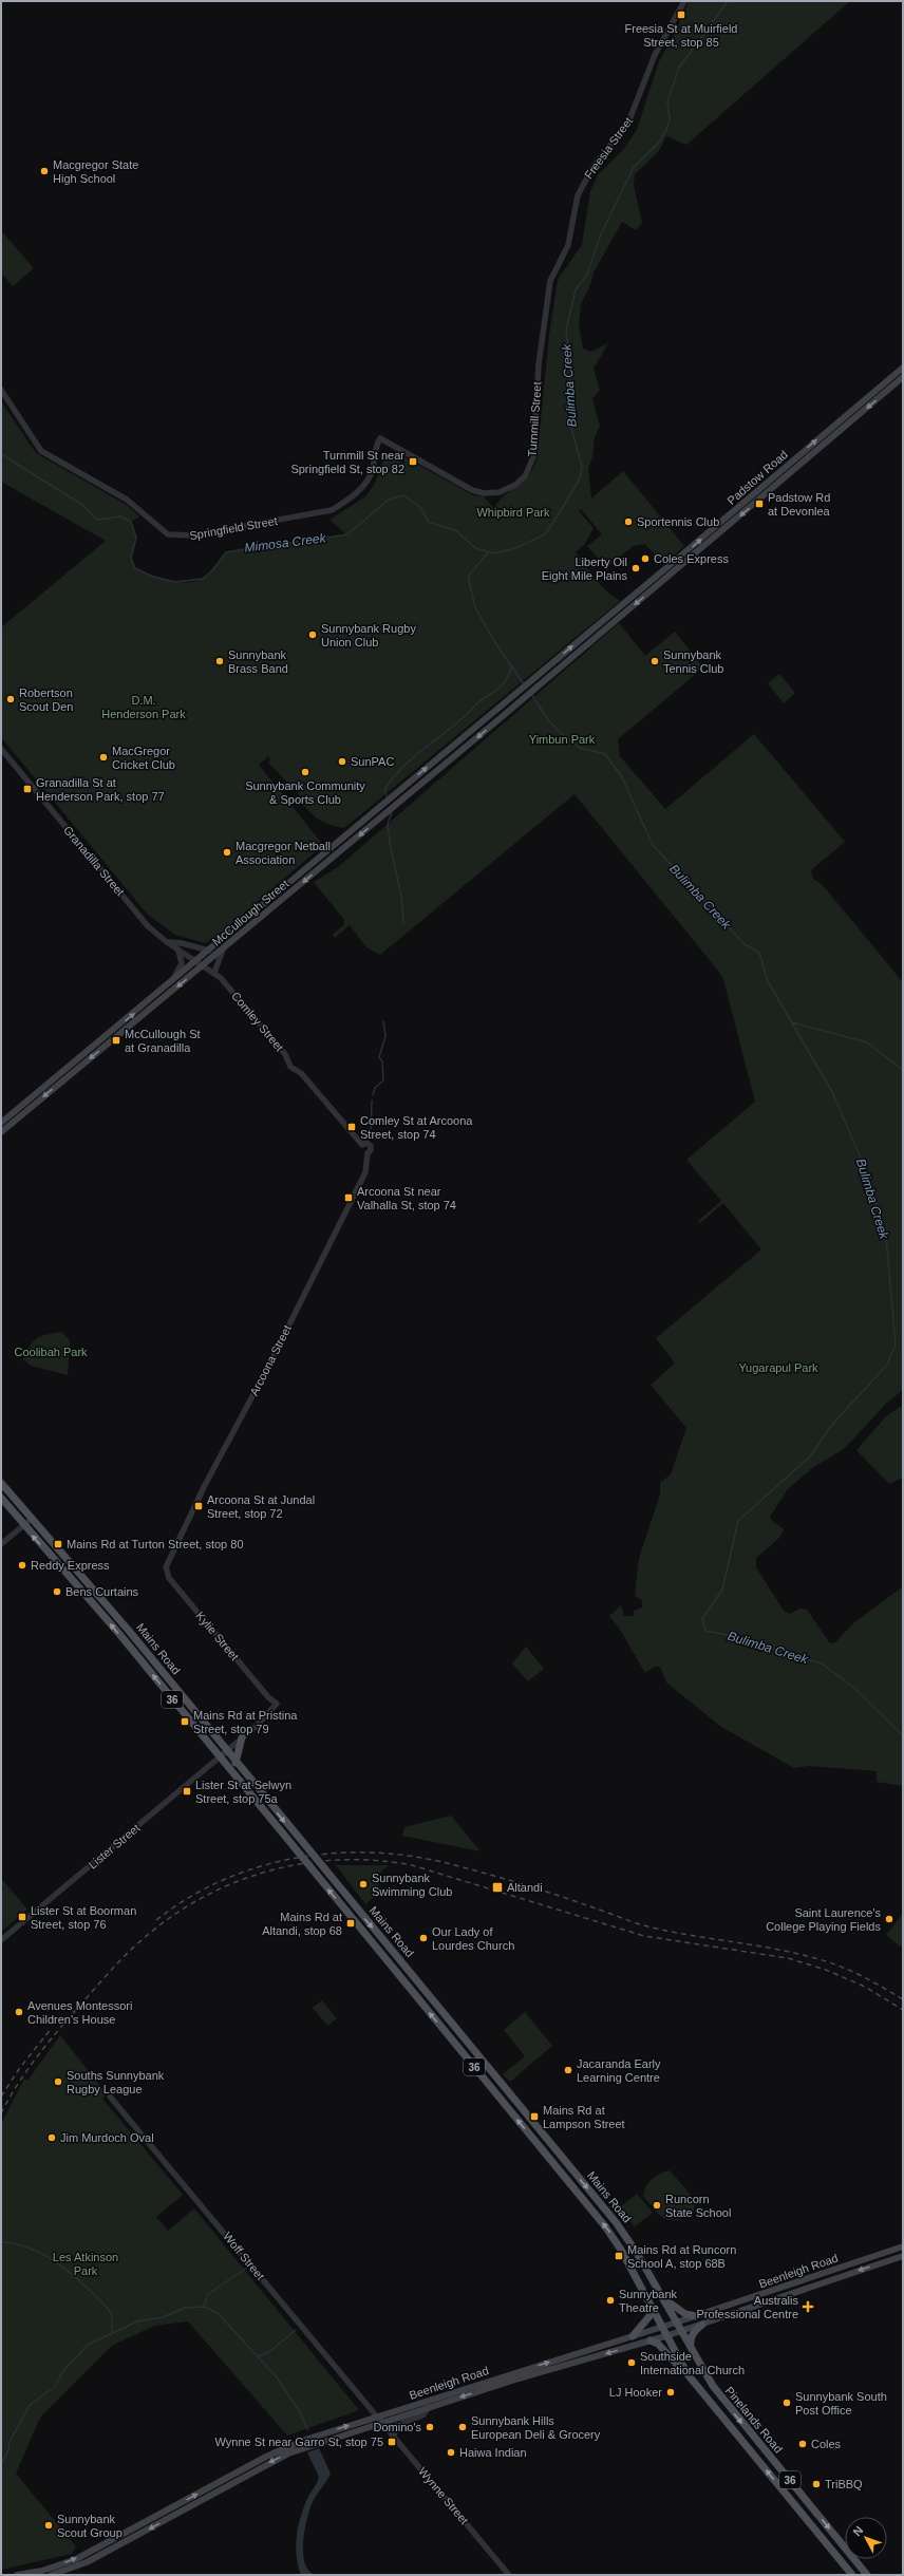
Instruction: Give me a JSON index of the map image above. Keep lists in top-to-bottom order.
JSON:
{
  "streets": {
    "main road": [
      "Padstow Road",
      "McCullough Street",
      "Mains Road",
      "36",
      "Beenleigh Road",
      "Pinelands Road"
    ],
    "street": [
      "Freesia Street",
      "Turnmill Street",
      "Springfield Street",
      "Granadilla Street",
      "Comley Street",
      "Arcoona Street",
      "Kylie Street",
      "Lister Street",
      "Woff Street",
      "Wynne Street"
    ]
  },
  "crossings": [
    ["Freesia Street", "Turnmill Street"],
    ["Turnmill Street", "Springfield Street"],
    ["Padstow Road", "McCullough Street"],
    ["Granadilla Street", "McCullough Street"],
    ["Granadilla Street", "Comley Street"],
    ["McCullough Street", "Comley Street"],
    ["Comley Street", "Arcoona Street"],
    ["Arcoona Street", "Kylie Street"],
    ["Kylie Street", "Lister Street"],
    ["Mains Road", "Lister Street"],
    ["Mains Road", "Beenleigh Road"],
    ["Mains Road", "Pinelands Road"],
    ["Woff Street", "Beenleigh Road"],
    ["Woff Street", "Wynne Street"],
    ["Beenleigh Road", "Pinelands Road"],
    ["Beenleigh Road", "Wynne Street"]
  ],
  "water": ["Bulimba Creek", "Mimosa Creek"],
  "parks": [
    "Whipbird Park",
    "D.M. Henderson Park",
    "Yimbun Park",
    "Coolibah Park",
    "Yugarapul Park",
    "Les Atkinson Park"
  ],
  "places": {
    "transit": [
      "Freesia St at Muirfield Street, stop 85",
      "Turnmill St near Springfield St, stop 82",
      "Padstow Rd at Devonlea",
      "Granadilla St at Henderson Park, stop 77",
      "McCullough St at Granadilla",
      "Comley St at Arcoona Street, stop 74",
      "Arcoona St near Valhalla St, stop 74",
      "Arcoona St at Jundal Street, stop 72",
      "Mains Rd at Turton Street, stop 80",
      "Mains Rd at Pristina Street, stop 79",
      "Lister St at Selwyn Street, stop 75a",
      "Altandi",
      "Lister St at Boorman Street, stop 76",
      "Mains Rd at Altandi, stop 68",
      "Mains Rd at Lampson Street",
      "Mains Rd at Runcorn School A, stop 68B",
      "Wynne St near Garro St, stop 75"
    ],
    "other": [
      "Macgregor State High School",
      "Sportennis Club",
      "Coles Express",
      "Liberty Oil Eight Mile Plains",
      "Sunnybank Rugby Union Club",
      "Sunnybank Brass Band",
      "Sunnybank Tennis Club",
      "Robertson Scout Den",
      "MacGregor Cricket Club",
      "SunPAC",
      "Sunnybank Community & Sports Club",
      "Macgregor Netball Association",
      "Reddy Express",
      "Bens Curtains",
      "Sunnybank Swimming Club",
      "Saint Laurence's College Playing Fields",
      "Our Lady of Lourdes Church",
      "Avenues Montessori Children's House",
      "Jacaranda Early Learning Centre",
      "Souths Sunnybank Rugby League",
      "Jim Murdoch Oval",
      "Runcorn State School",
      "Sunnybank Theatre",
      "Southside International Church",
      "LJ Hooker",
      "Sunnybank South Post Office",
      "Domino's",
      "Sunnybank Hills European Deli & Grocery",
      "Coles",
      "Haiwa Indian",
      "TriBBQ",
      "Sunnybank Scout Group"
    ],
    "health": ["Australis Professional Centre"]
  },
  "north": "top left"
}
